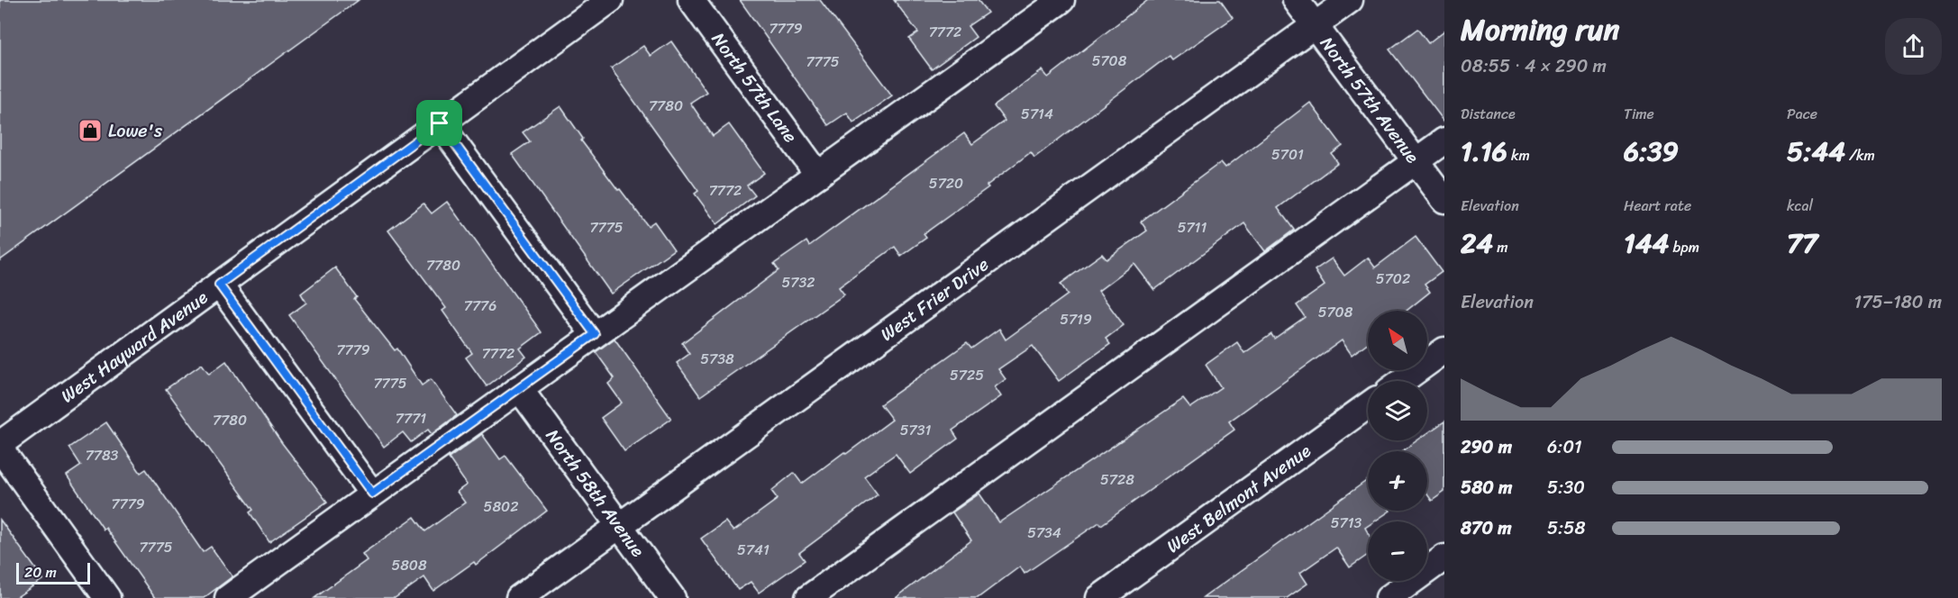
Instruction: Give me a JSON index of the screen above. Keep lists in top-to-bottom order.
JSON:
{
  "streets": {
    "street": [
      "North 57th Lane",
      "North 57th Avenue",
      "West Frier Drive",
      "West Hayward Avenue",
      "North 58th Avenue",
      "West Belmont Avenue"
    ]
  },
  "crossings": [
    ["North 57th Avenue", "West Frier Drive"],
    ["West Frier Drive", "North 58th Avenue"]
  ],
  "places": {
    "shop": ["Lowe's"]
  },
  "house_numbers": [
    "7779",
    "7772",
    "5708",
    "7775",
    "7780",
    "5714",
    "5701",
    "5720",
    "7772",
    "7775",
    "5711",
    "7780",
    "5702",
    "5732",
    "7776",
    "5708",
    "5719",
    "7779",
    "7772",
    "5738",
    "5725",
    "7775",
    "7771",
    "7780",
    "5731",
    "7783",
    "5728",
    "7779",
    "5802",
    "5713",
    "5734",
    "7775",
    "5741",
    "5808"
  ],
  "scale_bar": "20 m",
  "north": "top left",
  "page": {
    "heading": ["Morning run", "08:55 · 4 × 290 m"],
    "stats": [
      ["Distance", "1.16 km"],
      ["Time", "6:39"],
      ["Pace", "5:44 /km"],
      ["Elevation", "24 m"],
      ["Heart rate", "144 bpm"],
      ["kcal", "77"]
    ],
    "chart": ["Elevation", "175–180 m"],
    "map_buttons": ["+", "−"],
    "list": [
      {
        "name": "290 m",
        "note": "6:01"
      },
      {
        "name": "580 m",
        "note": "5:30"
      },
      {
        "name": "870 m",
        "note": "5:58"
      }
    ],
    "scale": "20 m"
  }
}
